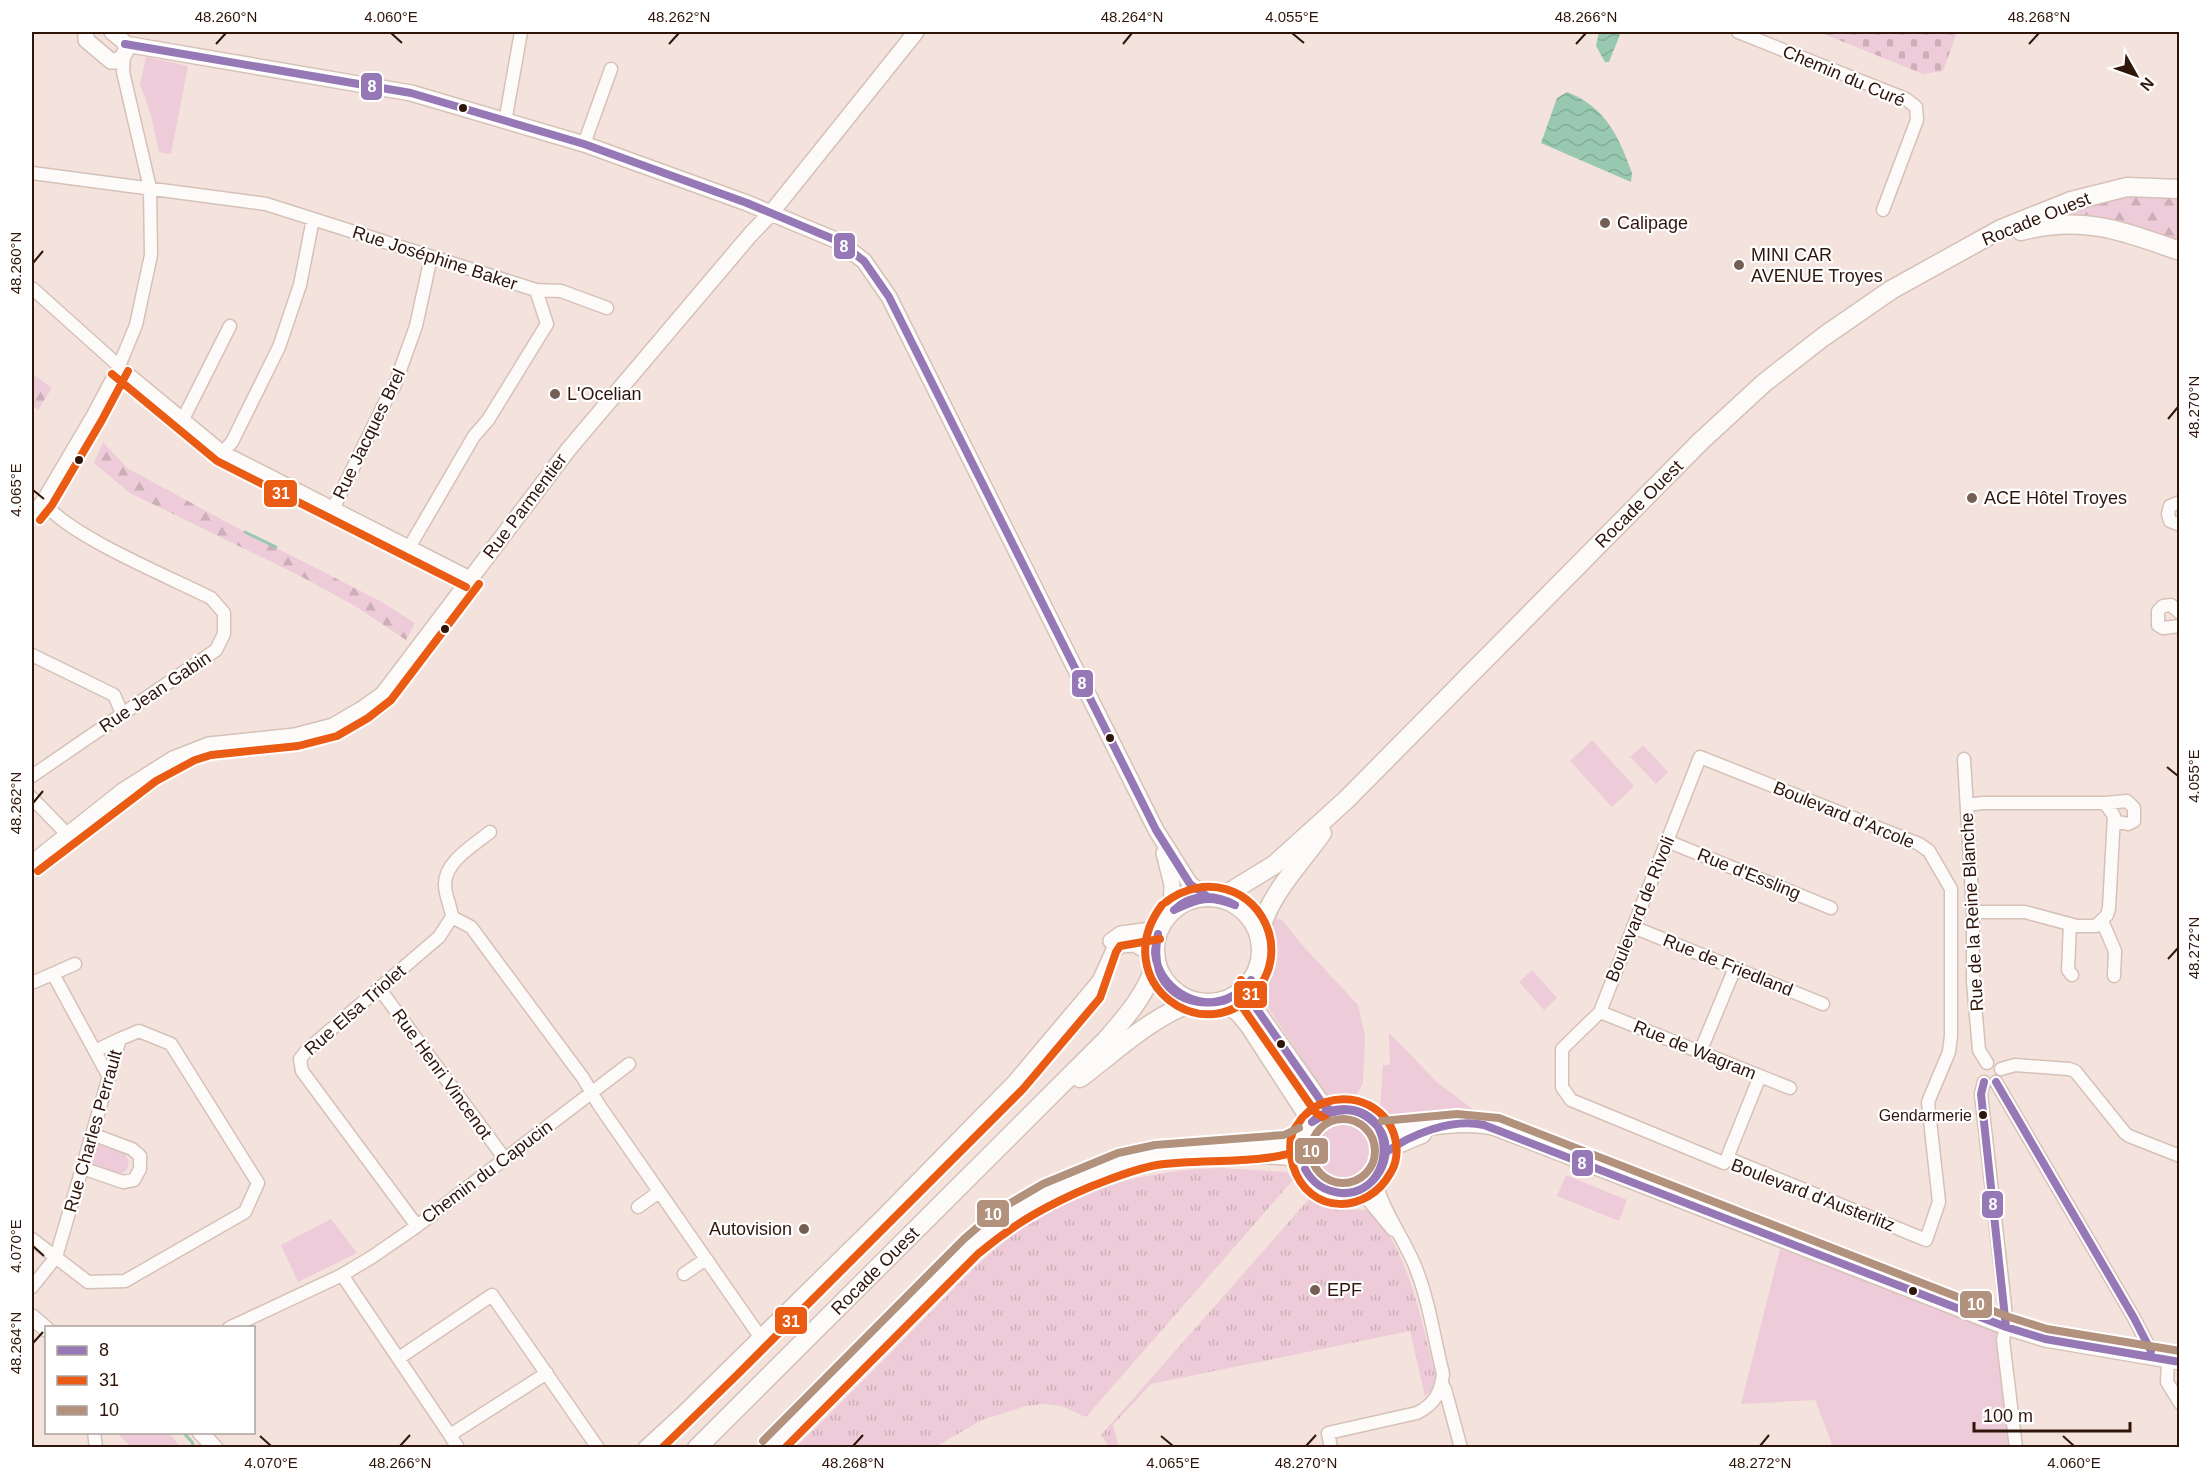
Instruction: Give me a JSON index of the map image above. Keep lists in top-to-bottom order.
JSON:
{
  "streets": {
    "main road": ["Rocade Ouest"],
    "street": [
      "Chemin du Curé",
      "Rue Joséphine Baker",
      "Rue Jacques Brel",
      "Rue Parmentier",
      "Rue Jean Gabin",
      "Boulevard d'Arcole",
      "Rue d'Essling",
      "Boulevard de Rivoli",
      "Rue de la Reine Blanche",
      "Rue de Friedland",
      "Rue Elsa Triolet",
      "Rue de Wagram",
      "Rue Henri Vincenot",
      "Rue Charles Perrault",
      "Chemin du Capucin",
      "Boulevard d'Austerlitz"
    ]
  },
  "crossings": [
    ["Rue Joséphine Baker", "Rue Jacques Brel"],
    ["Boulevard d'Arcole", "Boulevard de Rivoli"],
    ["Boulevard d'Arcole", "Boulevard d'Austerlitz"],
    ["Rue d'Essling", "Boulevard de Rivoli"],
    ["Boulevard de Rivoli", "Rue de Friedland"],
    ["Boulevard de Rivoli", "Rue de Wagram"],
    ["Boulevard de Rivoli", "Boulevard d'Austerlitz"],
    ["Rue Elsa Triolet", "Rue Henri Vincenot"],
    ["Rue Elsa Triolet", "Chemin du Capucin"],
    ["Rue Henri Vincenot", "Chemin du Capucin"]
  ],
  "places": [
    "Calipage",
    "MINI CAR AVENUE Troyes",
    "L'Ocelian",
    "ACE Hôtel Troyes",
    "Gendarmerie",
    "Autovision",
    "EPF"
  ],
  "lines": ["transit line 8", "transit line 31", "transit line 10"],
  "legend": ["8", "31", "10"],
  "scale_bar": "100 m",
  "north": "bottom right",
  "coordinates": [
    "48.260°N",
    "4.060°E",
    "48.262°N",
    "48.264°N",
    "4.055°E",
    "48.266°N",
    "48.268°N",
    "48.270°N",
    "4.065°E",
    "48.272°N",
    "4.070°E"
  ]
}
